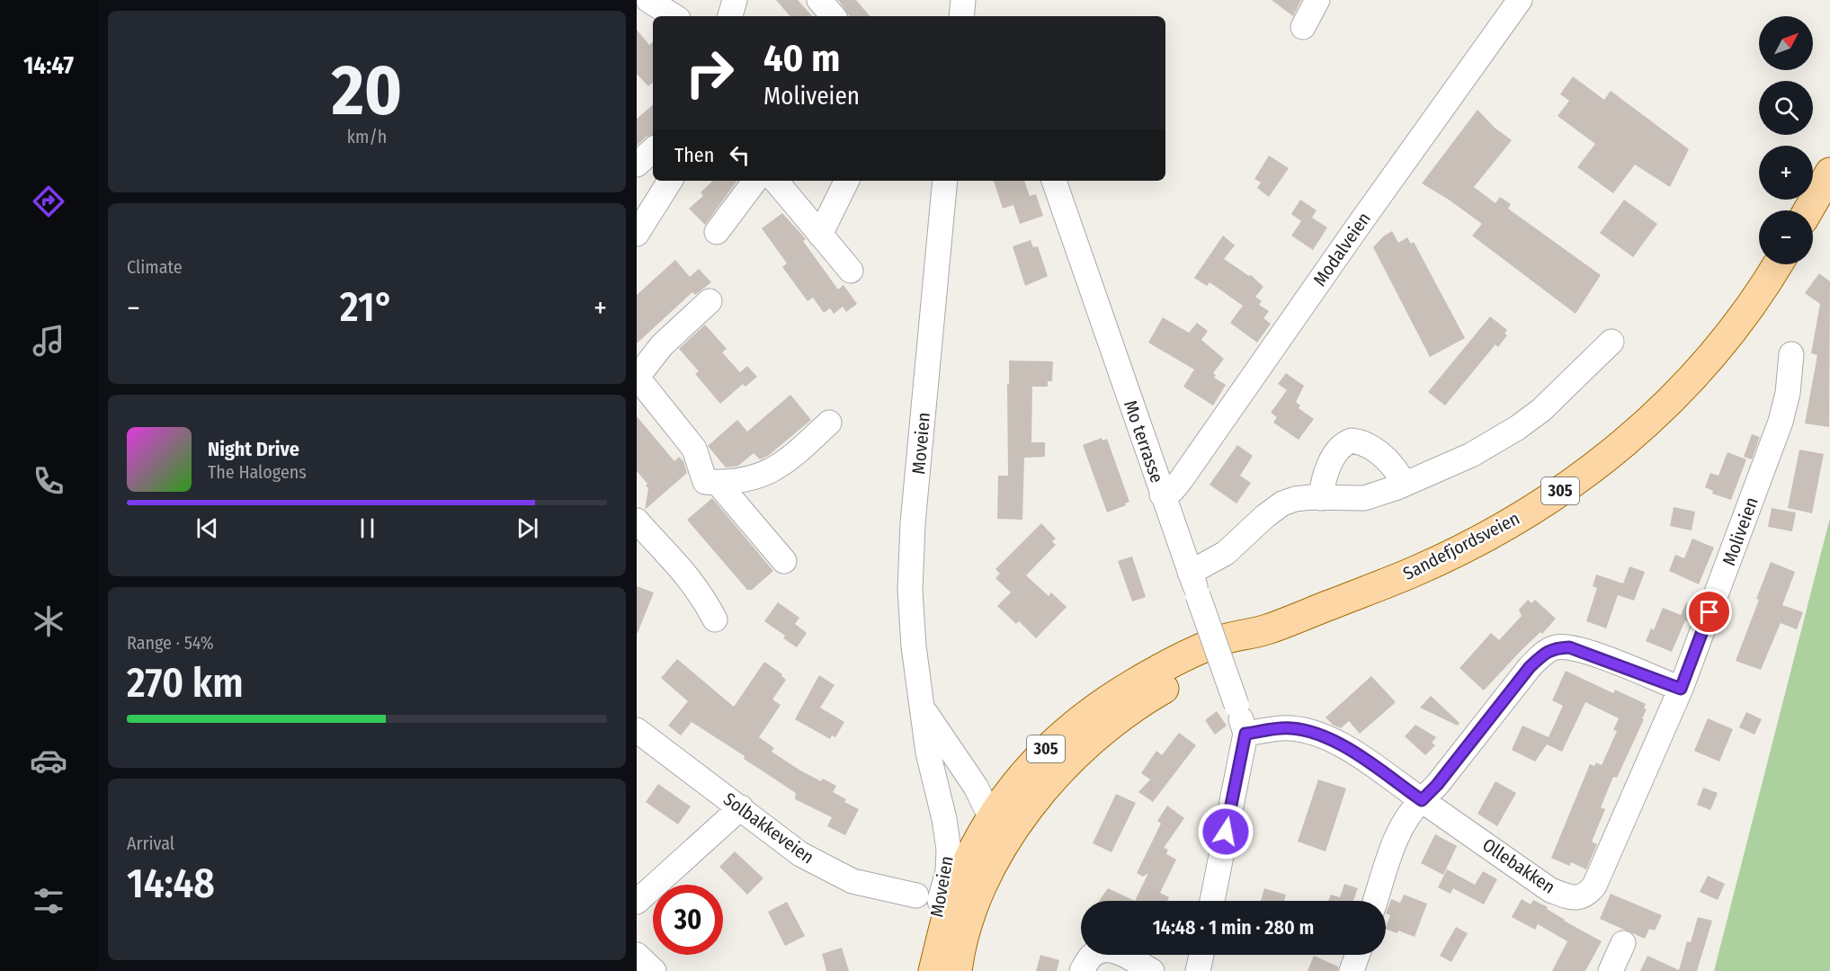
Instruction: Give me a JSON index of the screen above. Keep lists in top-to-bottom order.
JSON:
{
  "streets": {
    "main road": ["305", "Sandefjordsveien"],
    "street": [
      "Modalveien",
      "Mo terrasse",
      "Moveien",
      "Moliveien",
      "Solbakkeveien",
      "Ollebakken"
    ]
  },
  "crossings": [
    ["Modalveien", "Mo terrasse"],
    ["Moveien", "Sandefjordsveien"],
    ["Moliveien", "Ollebakken"]
  ],
  "north": "top right",
  "page": {
    "tabs": "14:47",
    "tile": [
      ["20", "km/h"],
      "Climate",
      ["Range · 54%", "270 km"],
      ["Arrival", "14:48"]
    ],
    "map_buttons": ["+", "−"],
    "turn": ["40 m", "Moliveien"],
    "then": "Then",
    "heat": ["−", "21°", "+"],
    "song": ["Night Drive", "The Halogens"],
    "limit": "30",
    "trip": "14:48 · 1 min · 280 m"
  }
}
